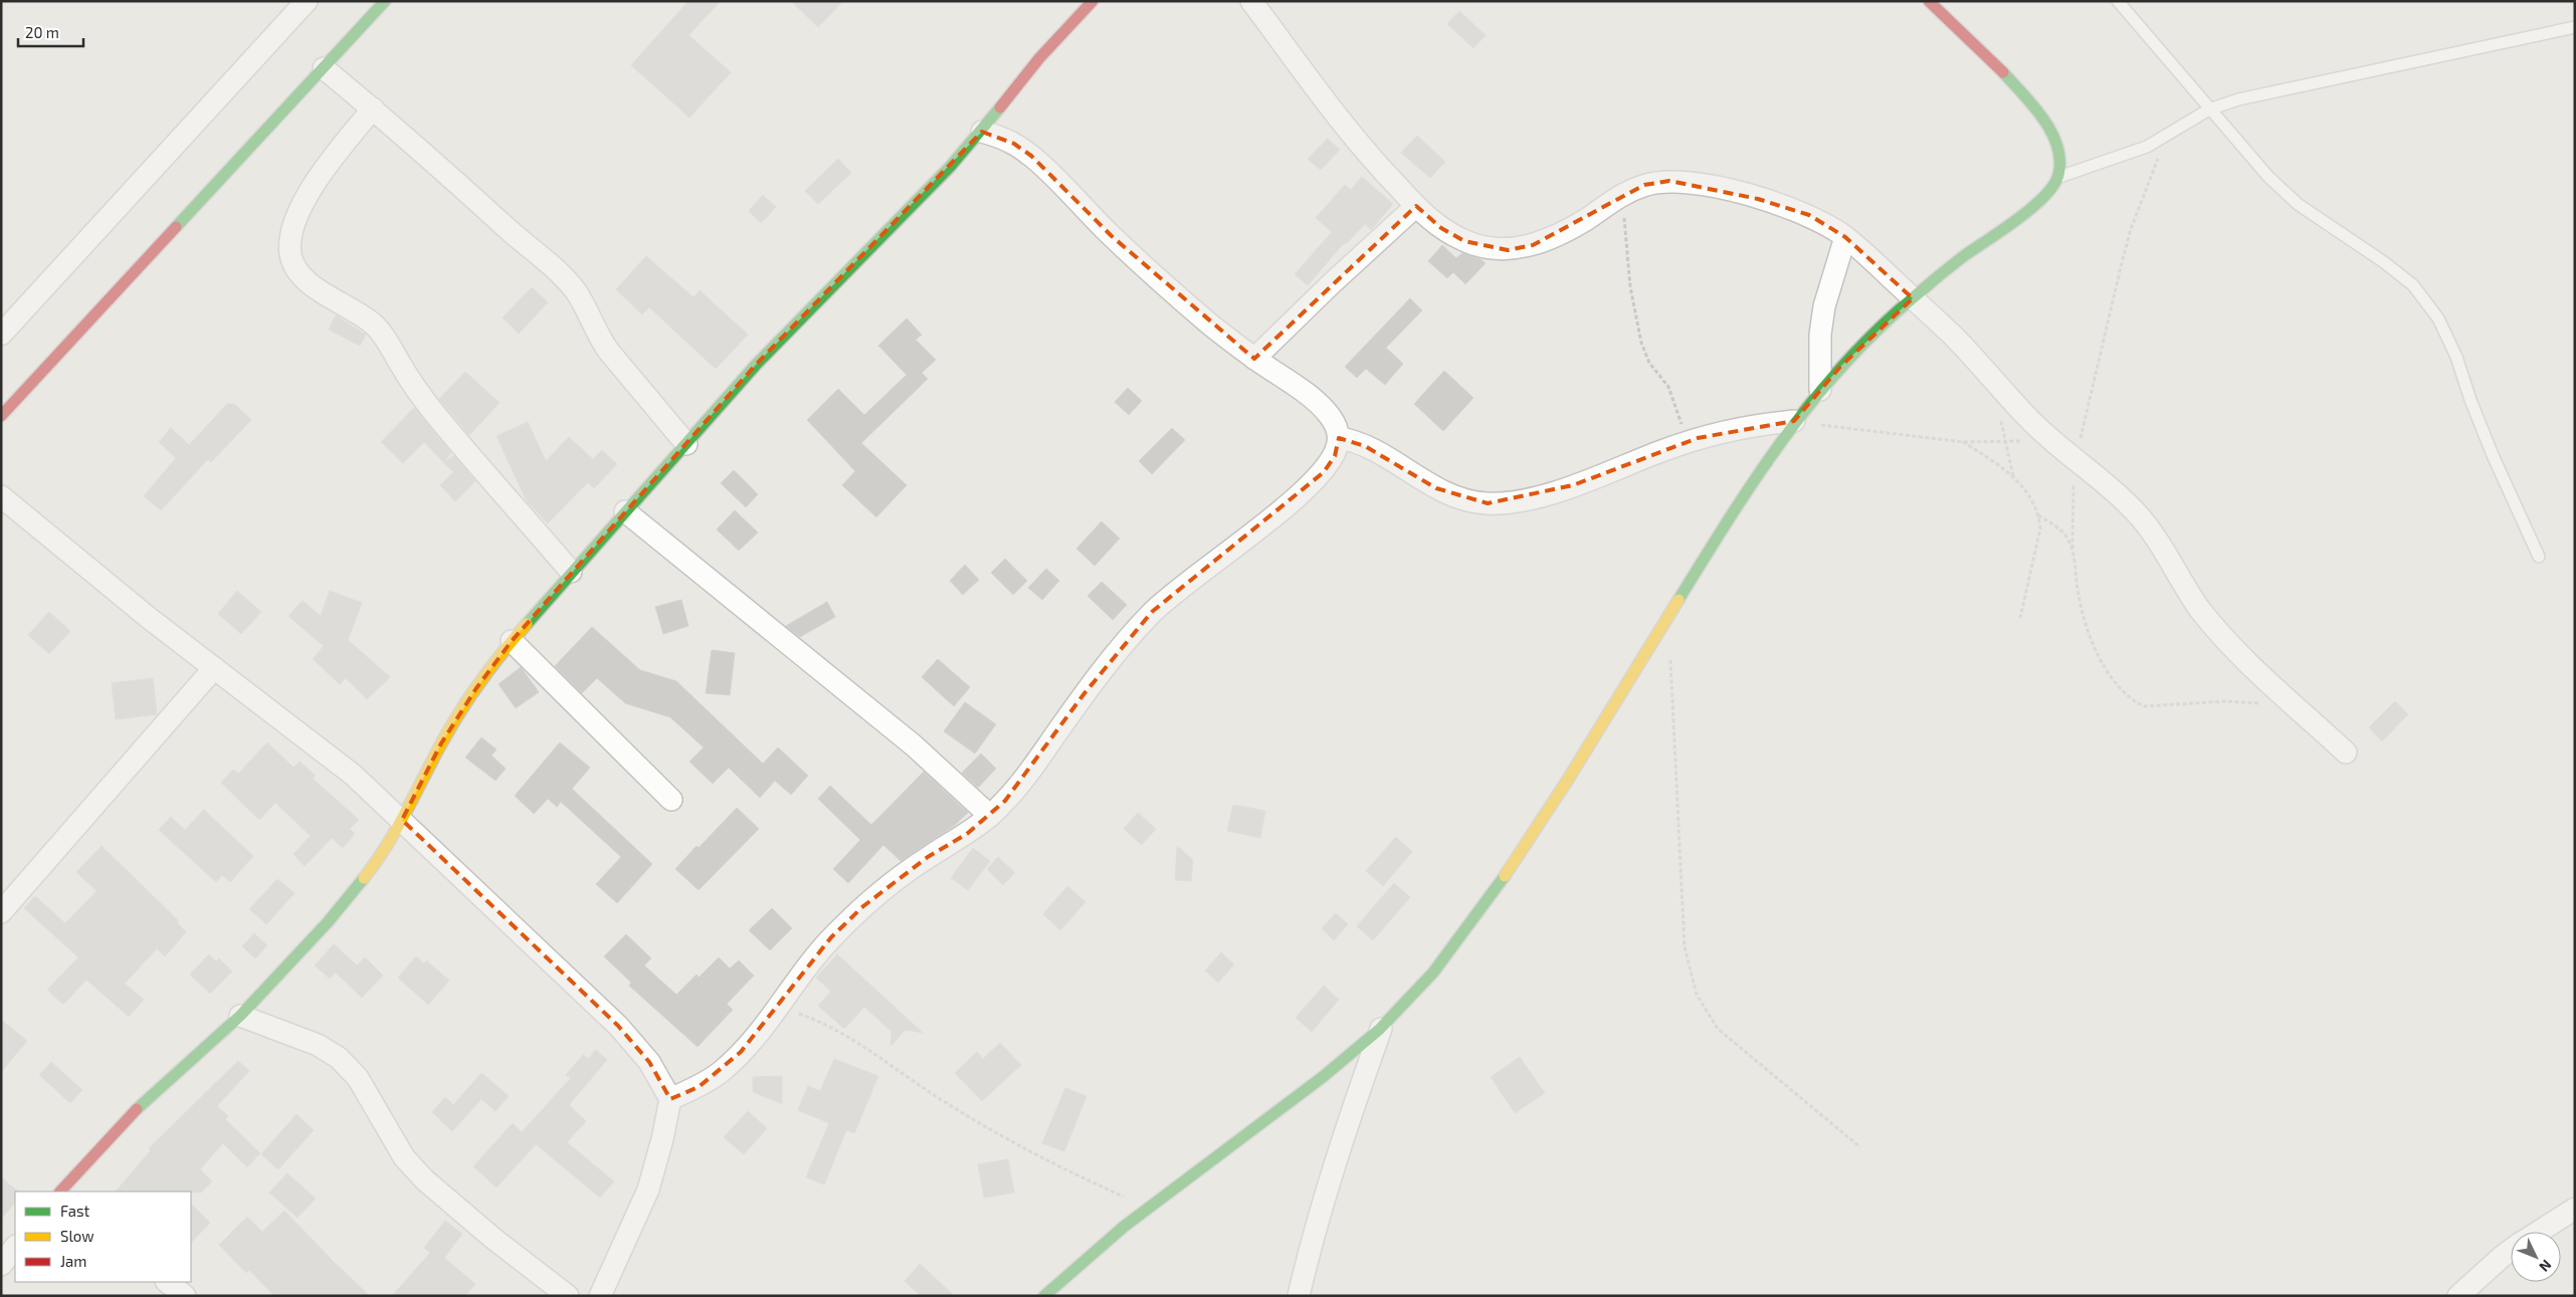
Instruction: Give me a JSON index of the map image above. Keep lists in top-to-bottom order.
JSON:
{
  "legend": ["Fast", "Slow", "Jam"],
  "scale_bar": "20 m",
  "north": "bottom right"
}
